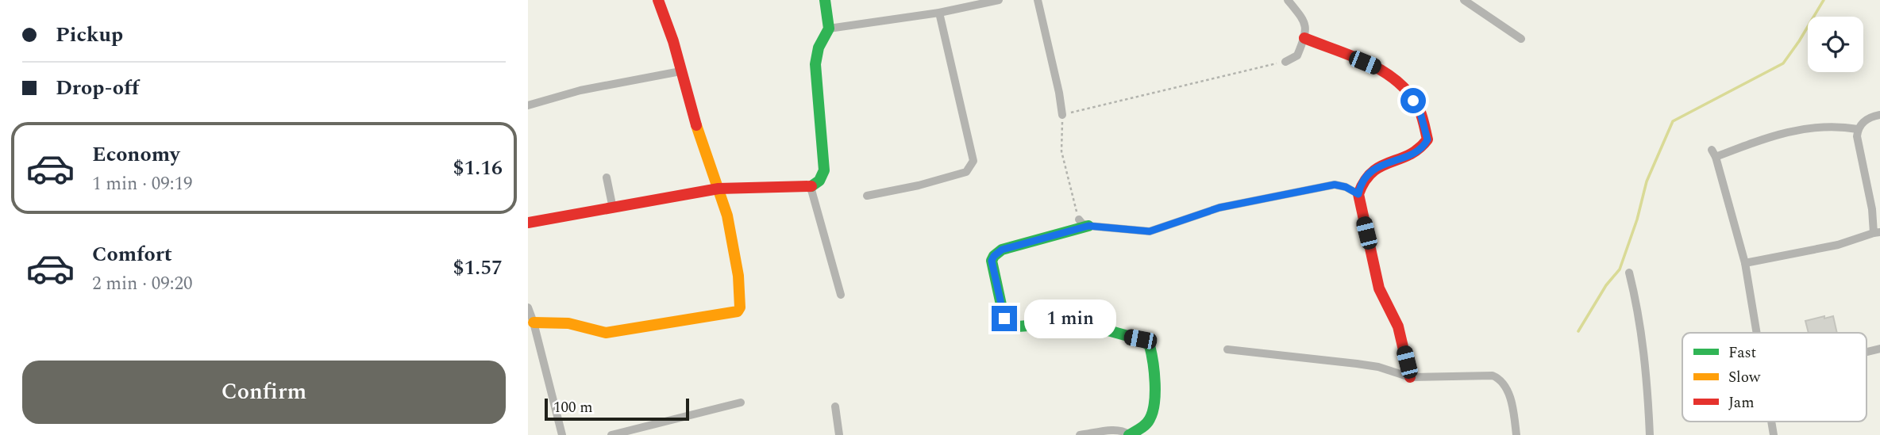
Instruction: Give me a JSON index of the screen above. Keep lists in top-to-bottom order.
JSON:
{
  "legend": ["Fast", "Slow", "Jam"],
  "scale_bar": "100 m",
  "page": {
    "banner": ["Pickup", "Drop-off"],
    "list": [
      {
        "name": "Economy",
        "note": "1 min · 09:19",
        "value": "$1.16"
      },
      {
        "name": "Comfort",
        "note": "2 min · 09:20",
        "value": "$1.57"
      }
    ],
    "bubble": "1 min",
    "buttons": "Confirm",
    "scale": "100 m"
  }
}
